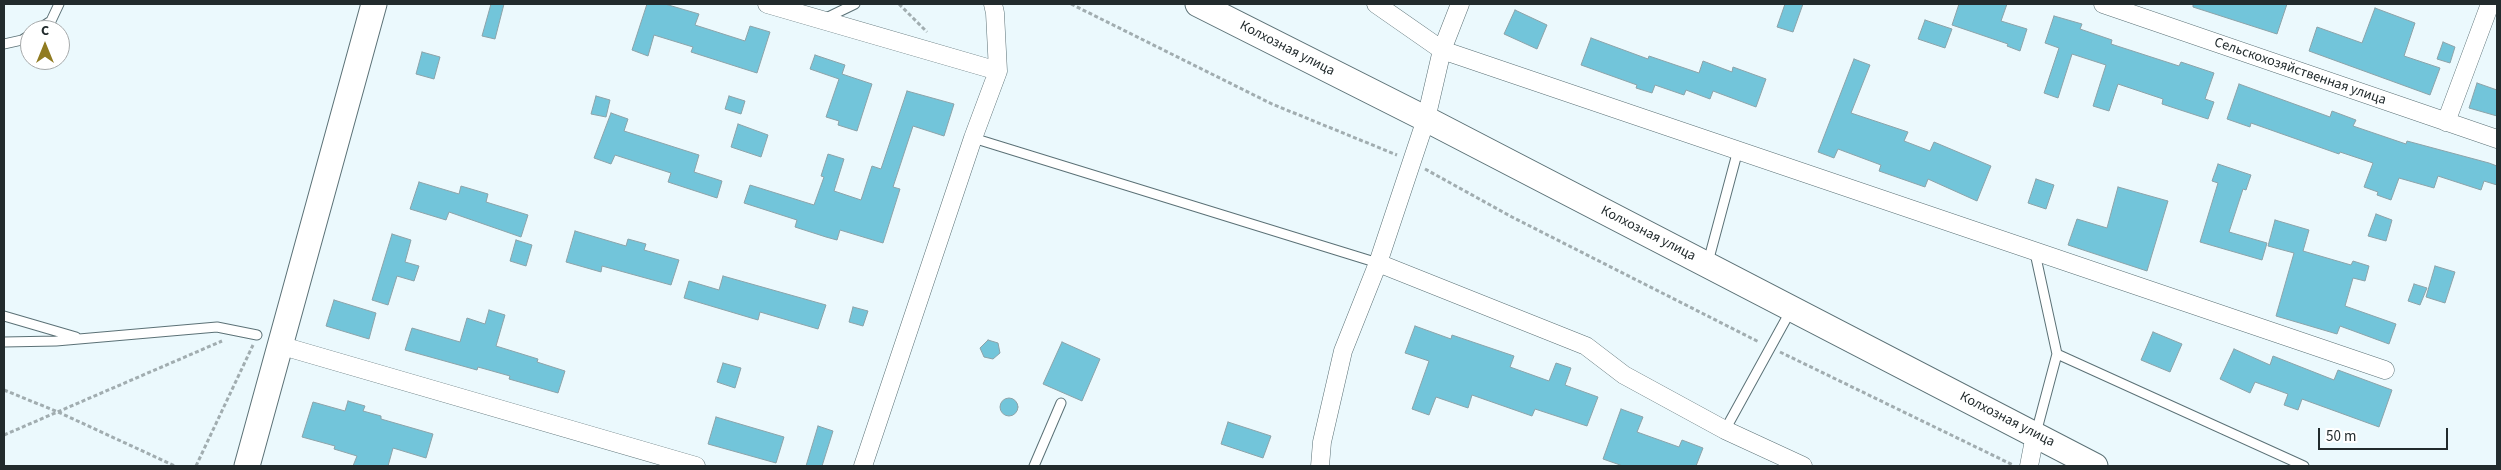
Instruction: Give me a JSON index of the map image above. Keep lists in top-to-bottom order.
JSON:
{
  "streets": {
    "main road": ["Колхозная улица"],
    "street": ["Сельскохозяйственная улица"]
  },
  "scale_bar": "50 m",
  "north": "top"
}
